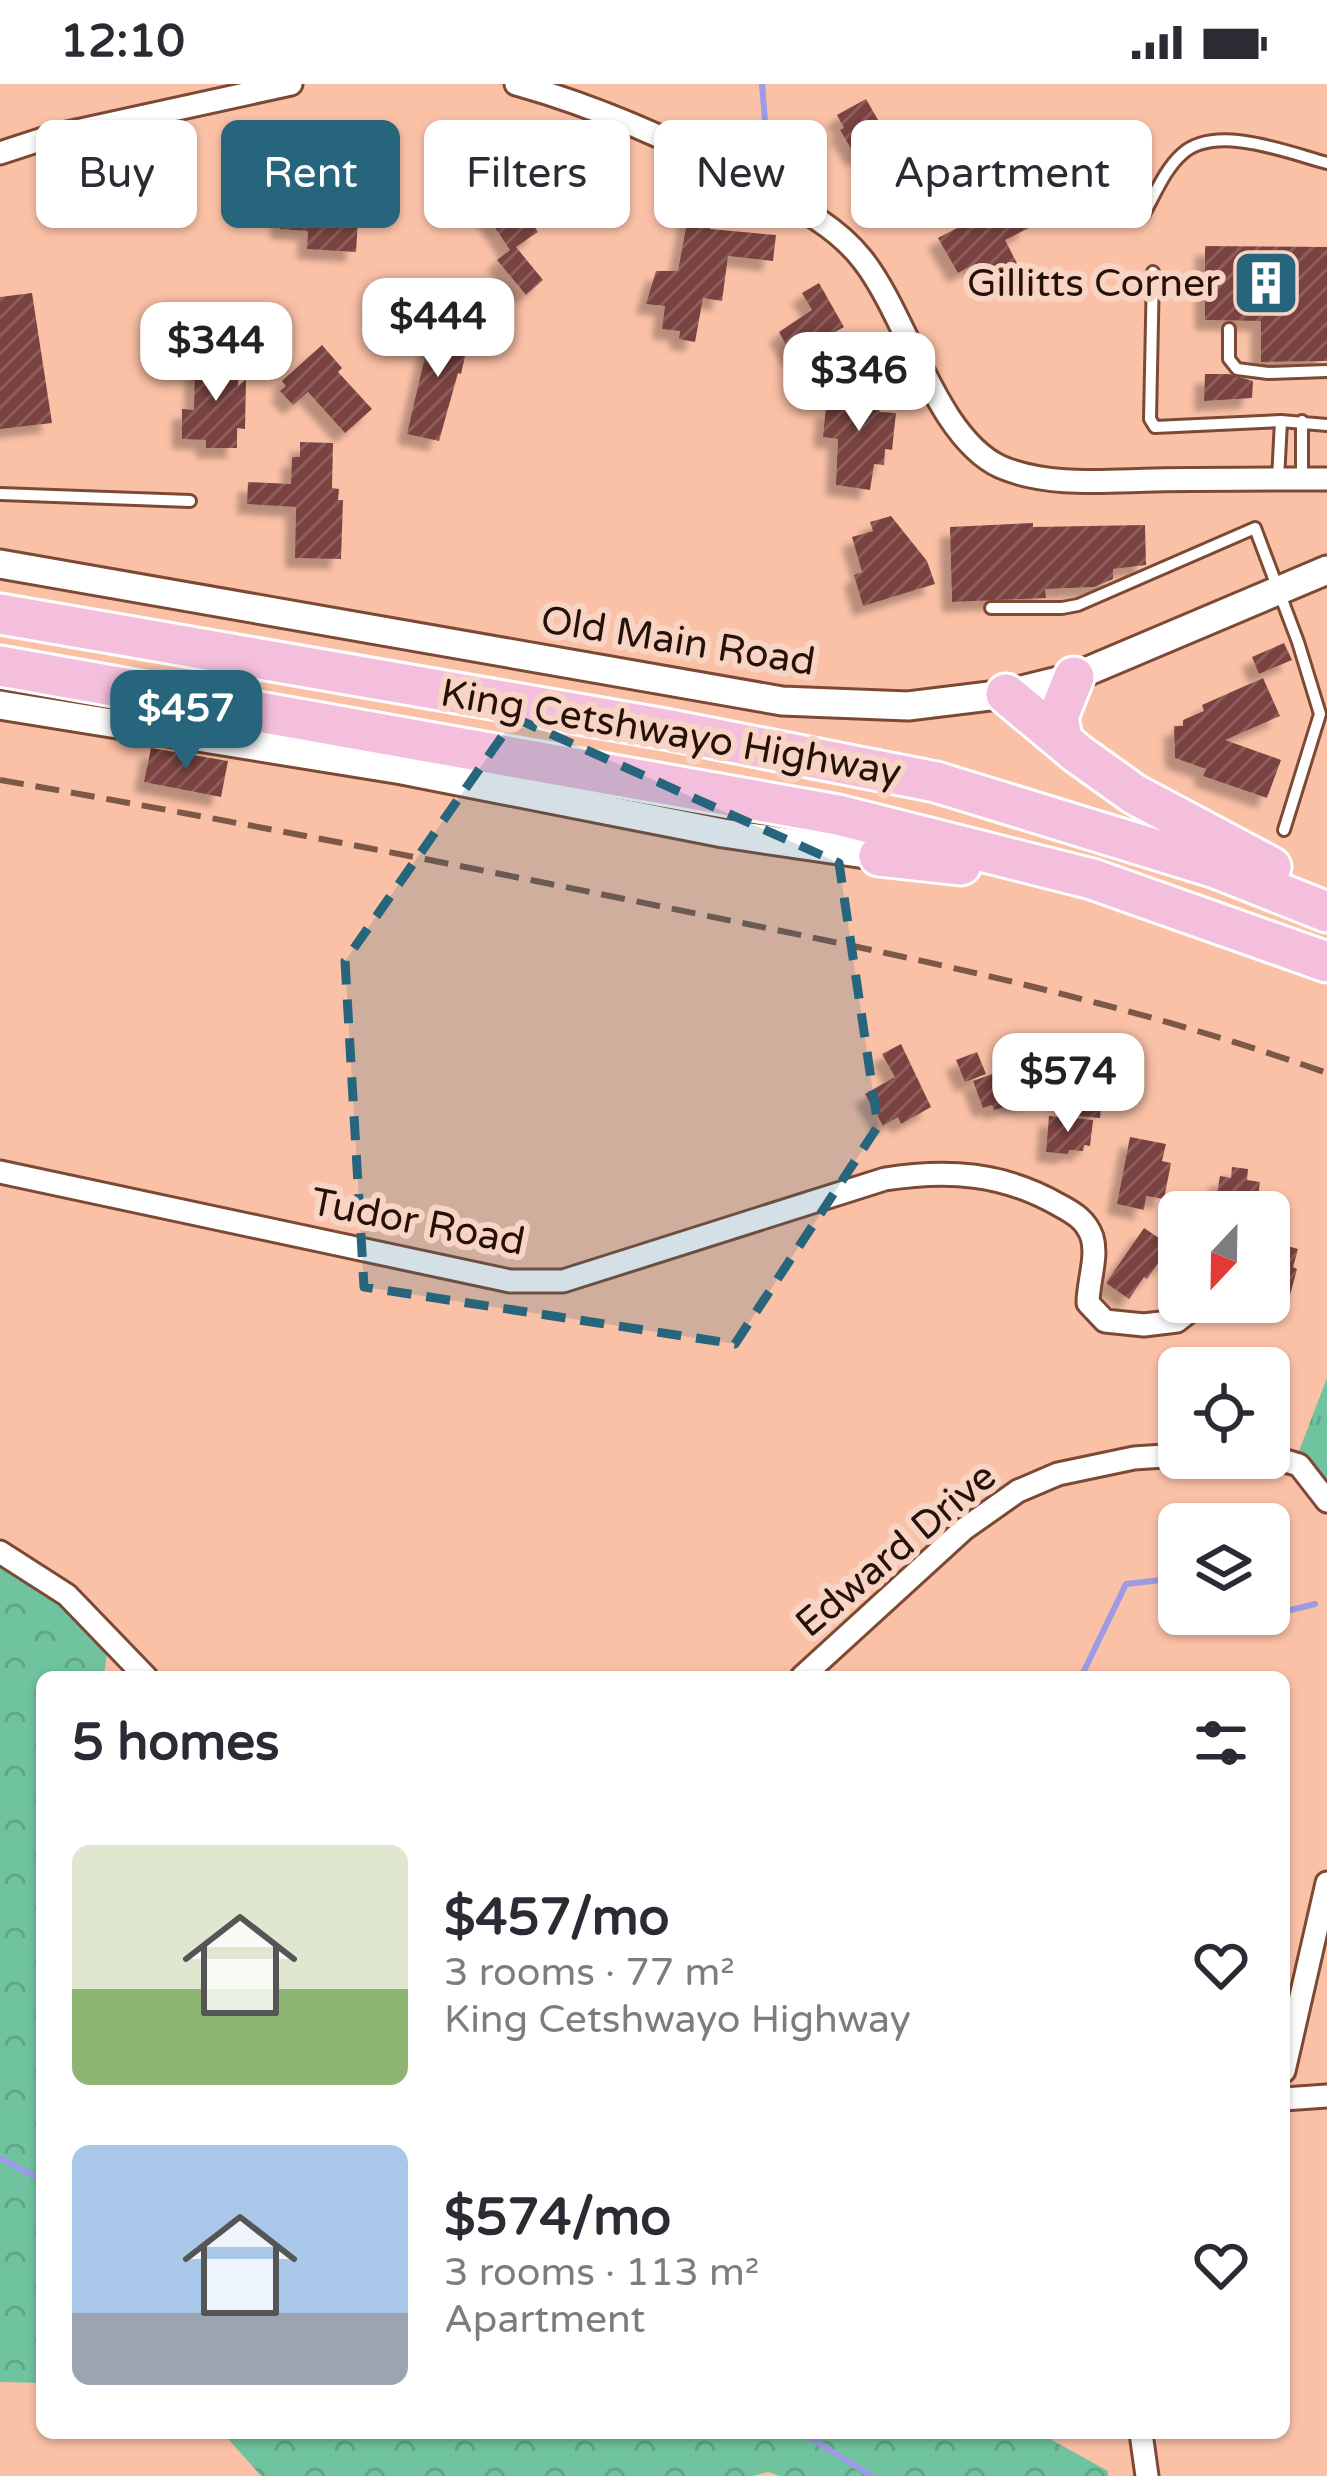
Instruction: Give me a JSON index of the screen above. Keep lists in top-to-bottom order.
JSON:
{
  "streets": {
    "highway": ["King Cetshwayo Highway"],
    "street": ["Old Main Road", "Tudor Road", "Edward Drive"]
  },
  "places": {
    "building": ["Gillitts Corner"]
  },
  "north": "bottom",
  "page": {
    "status": "12:10",
    "chip": [
      "Buy",
      "Rent",
      "Filters",
      "New",
      "Apartment"
    ],
    "price": [
      "$444",
      "$344",
      "$346",
      "$457",
      "$574"
    ],
    "heading": "5 homes",
    "list": [
      {
        "name": "$457/mo",
        "note": "3 rooms · 77 m² · King Cetshwayo Highway"
      },
      {
        "name": "$574/mo",
        "note": "3 rooms · 113 m² · Apartment"
      }
    ]
  }
}
